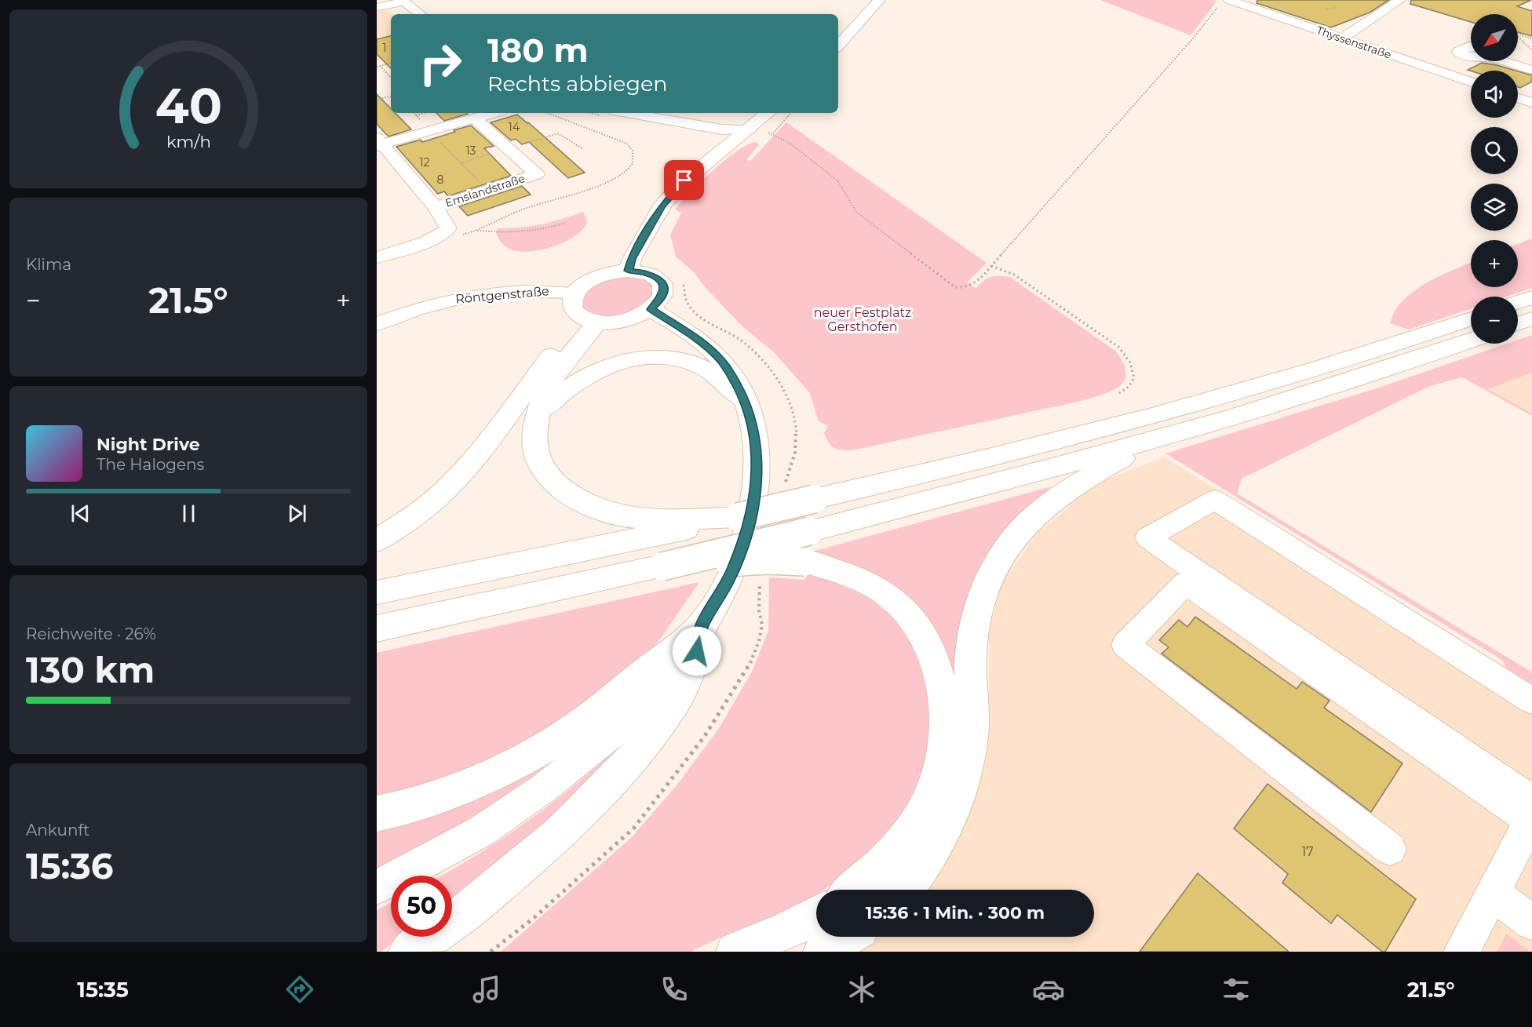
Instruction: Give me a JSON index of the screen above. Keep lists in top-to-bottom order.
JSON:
{
  "streets": {
    "street": ["Thyssenstraße", "Emslandstraße", "Röntgenstraße"]
  },
  "parks": ["neuer Festplatz Gersthofen"],
  "house_numbers": [
    "1",
    "14",
    "13",
    "12",
    "8",
    "17"
  ],
  "north": "bottom left",
  "page": {
    "map_buttons": ["+", "−"],
    "turn": ["180 m", "Rechts abbiegen"],
    "tile": [
      "Klima",
      ["Reichweite · 26%", "130 km"],
      ["Ankunft", "15:36"]
    ],
    "heat": ["−", "21.5°", "+"],
    "song": ["Night Drive", "The Halogens"],
    "limit": "50",
    "trip": "15:36 · 1 Min. · 300 m",
    "tabs": ["15:35", "21.5°"],
    "gauge": ["40", "km/h"]
  }
}
